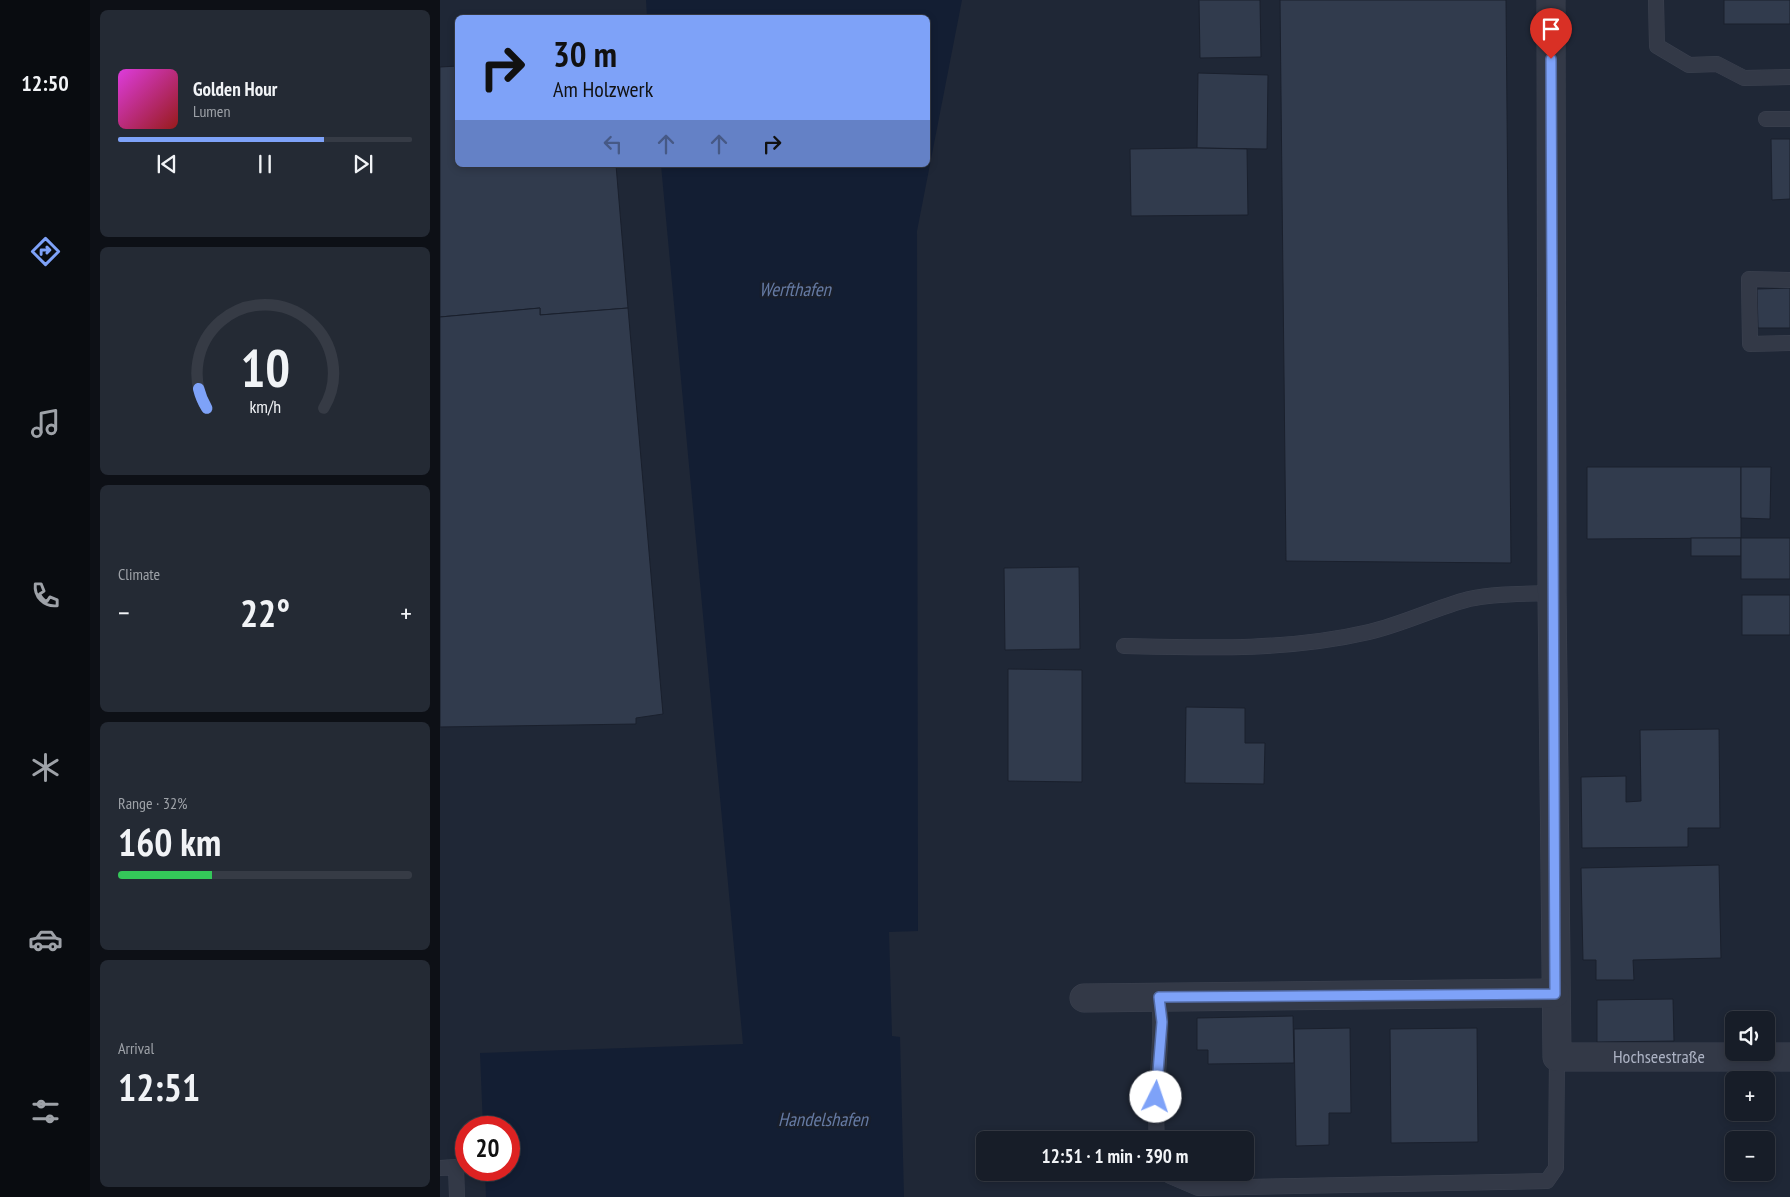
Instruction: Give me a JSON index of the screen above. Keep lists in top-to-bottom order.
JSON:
{
  "streets": {
    "street": ["Hochseestraße"]
  },
  "water": ["Werfthafen", "Handelshafen"],
  "page": {
    "tabs": "12:50",
    "turn": ["30 m", "Am Holzwerk"],
    "song": ["Golden Hour", "Lumen"],
    "tile": [
      "Climate",
      ["Range · 32%", "160 km"],
      ["Arrival", "12:51"]
    ],
    "heat": ["−", "22°", "+"],
    "map_buttons": ["+", "−"],
    "limit": "20",
    "trip": "12:51 · 1 min · 390 m",
    "gauge": ["10", "km/h"]
  }
}
